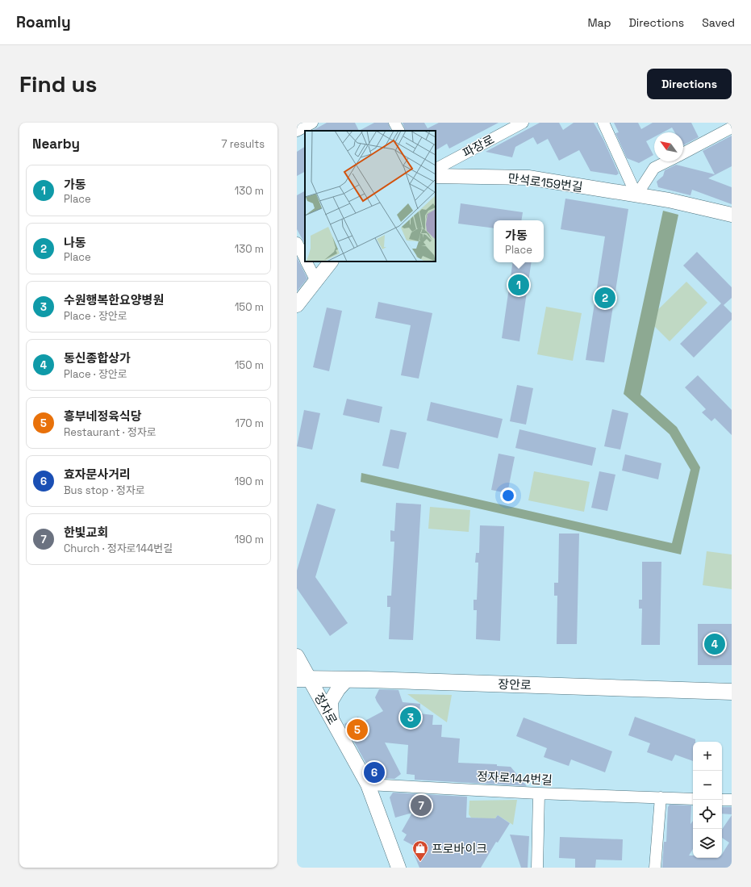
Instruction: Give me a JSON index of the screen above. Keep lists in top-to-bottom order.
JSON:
{
  "streets": {
    "main road": ["장안로"],
    "street": [
      "파장로",
      "만석로159번길",
      "정자로",
      "정자로144번길"
    ]
  },
  "crossings": [
    ["장안로", "정자로"],
    ["정자로", "정자로144번길"]
  ],
  "places": {
    "shop": ["프로바이크"]
  },
  "north": "top left",
  "page": {
    "header": "Roamly",
    "nav": ["Map", "Directions", "Saved"],
    "buttons": "Directions",
    "title": "Find us",
    "heading": ["Nearby", "7 results"],
    "list": [
      {
        "mark": "1",
        "name": "가동",
        "note": "Place",
        "value": "130 m"
      },
      {
        "mark": "2",
        "name": "나동",
        "note": "Place",
        "value": "130 m"
      },
      {
        "mark": "3",
        "name": "수원행복한요양병원",
        "note": "Place · 장안로",
        "value": "150 m"
      },
      {
        "mark": "4",
        "name": "동신종합상가",
        "note": "Place · 장안로",
        "value": "150 m"
      },
      {
        "mark": "5",
        "name": "흥부네정육식당",
        "note": "Restaurant · 정자로",
        "value": "170 m"
      },
      {
        "mark": "6",
        "name": "효자문사거리",
        "note": "Bus stop · 정자로",
        "value": "190 m"
      },
      {
        "mark": "7",
        "name": "한빛교회",
        "note": "Church · 정자로144번길",
        "value": "190 m"
      }
    ],
    "popup": ["가동", "Place"],
    "pins": [
      "1",
      "2",
      "4",
      "3",
      "5",
      "6",
      "7"
    ],
    "map_buttons": ["+", "−"]
  }
}
